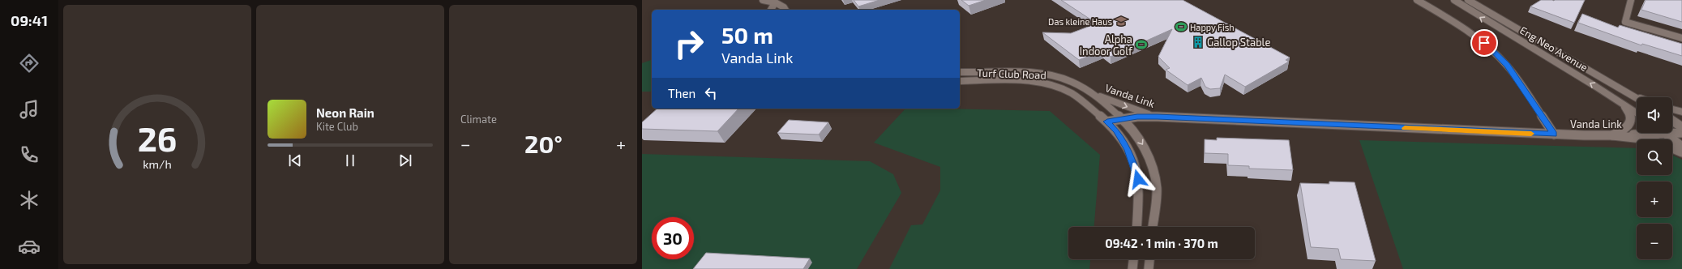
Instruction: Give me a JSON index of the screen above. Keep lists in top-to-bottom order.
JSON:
{
  "streets": {
    "street": ["Eng Neo Avenue", "Turf Club Road", "Vanda Link"]
  },
  "crossings": [
    ["Turf Club Road", "Vanda Link"]
  ],
  "places": {
    "school or university": ["Das kleine Haus"],
    "sports": ["Happy Fish", "Alpha Indoor Golf"],
    "building": ["Gallop Stable"]
  },
  "page": {
    "tabs": "09:41",
    "tile": "Climate",
    "turn": ["50 m", "Vanda Link"],
    "then": "Then",
    "map_buttons": ["+", "−"],
    "song": ["Neon Rain", "Kite Club"],
    "heat": ["−", "20°", "+"],
    "limit": "30",
    "trip": "09:42 · 1 min · 370 m",
    "gauge": ["26", "km/h"]
  }
}
